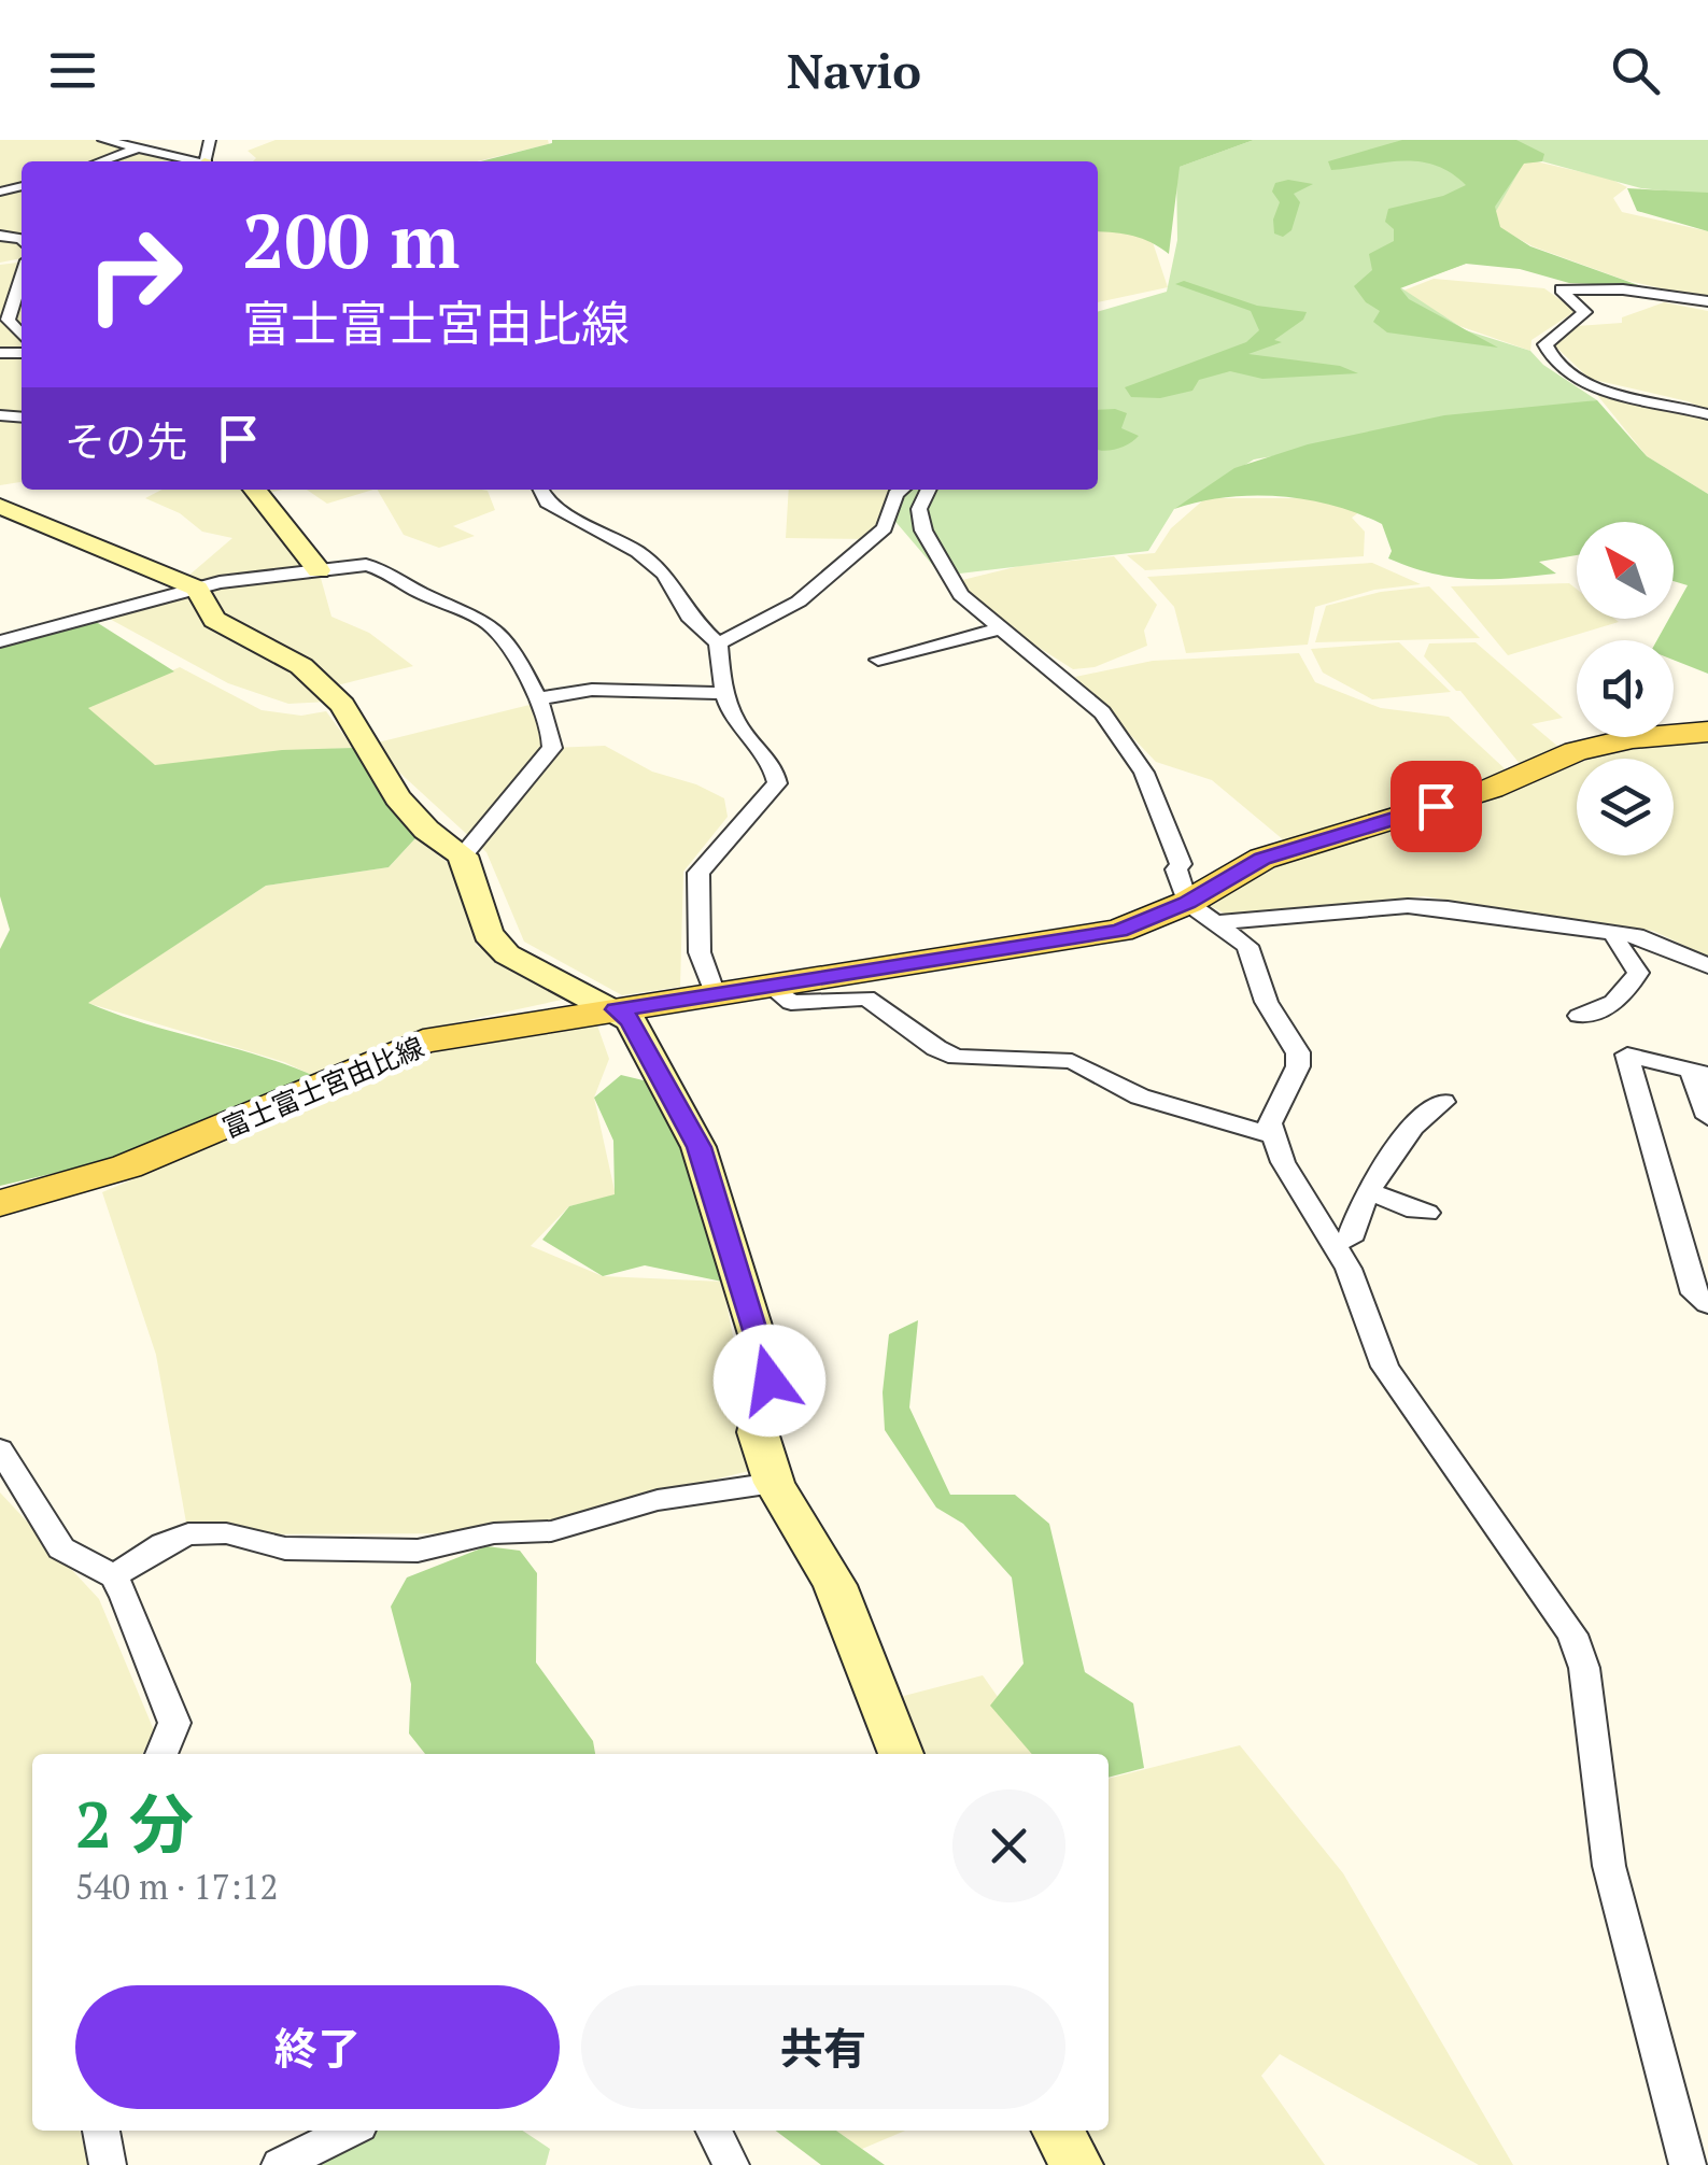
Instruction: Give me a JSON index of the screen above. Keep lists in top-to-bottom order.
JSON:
{
  "streets": {
    "main road": ["富士富士宮由比線"]
  },
  "north": "top left",
  "page": {
    "header": "Navio",
    "turn": ["200 m", "富士富士宮由比線"],
    "then": "その先",
    "heading": ["2 分", "540 m · 17:12"],
    "buttons": ["終了", "共有"]
  }
}
